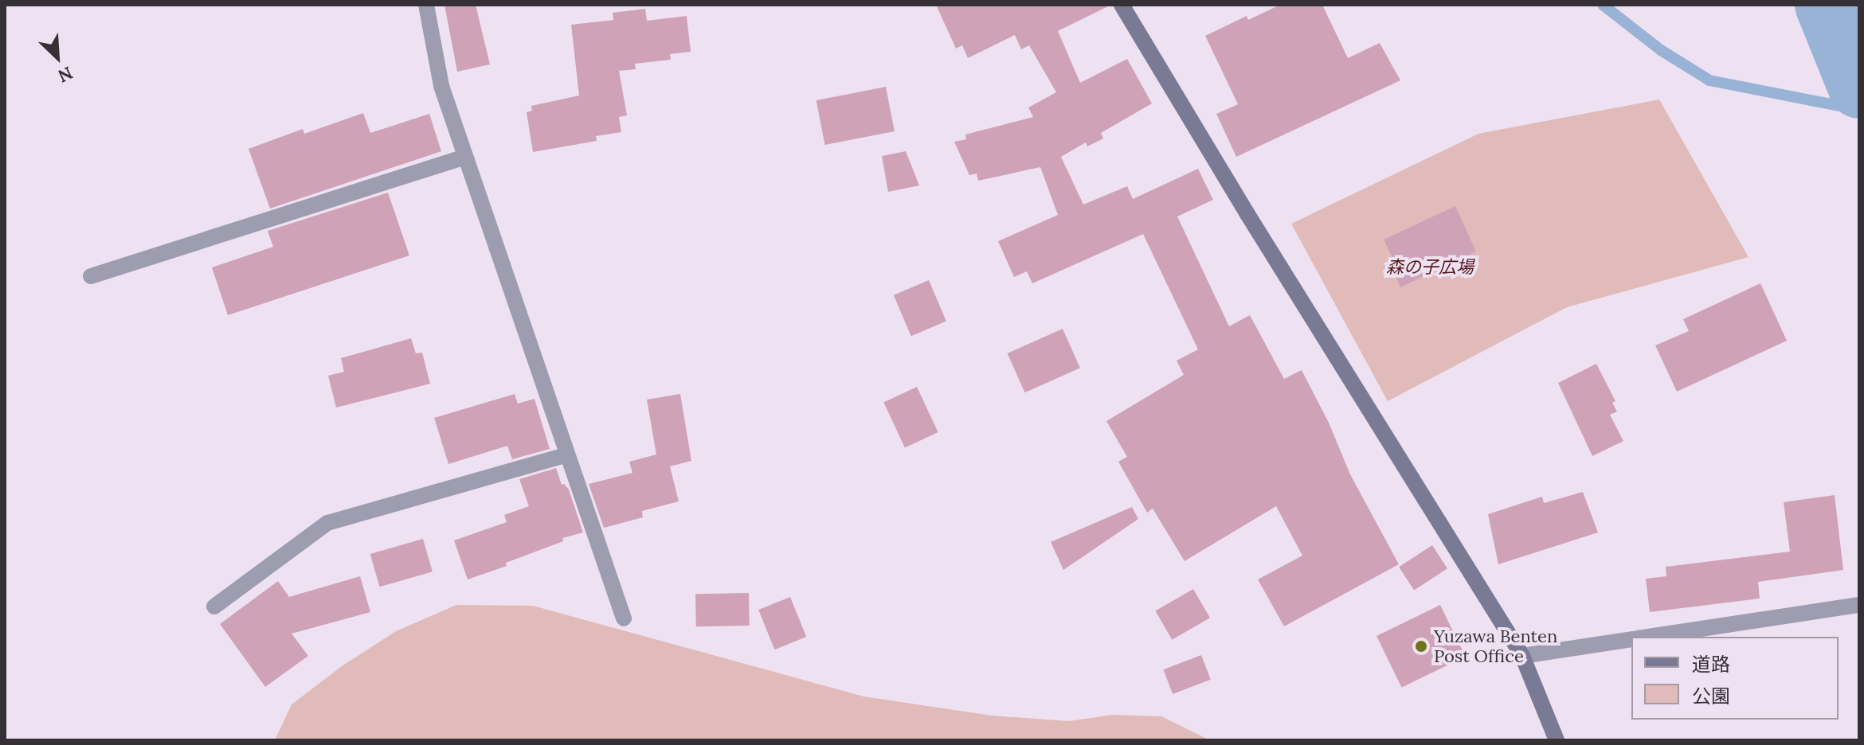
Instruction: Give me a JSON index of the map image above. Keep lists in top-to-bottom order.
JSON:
{
  "parks": ["森の子広場"],
  "places": ["Yuzawa Benten Post Office"],
  "legend": ["道路", "公園"],
  "north": "bottom right"
}
